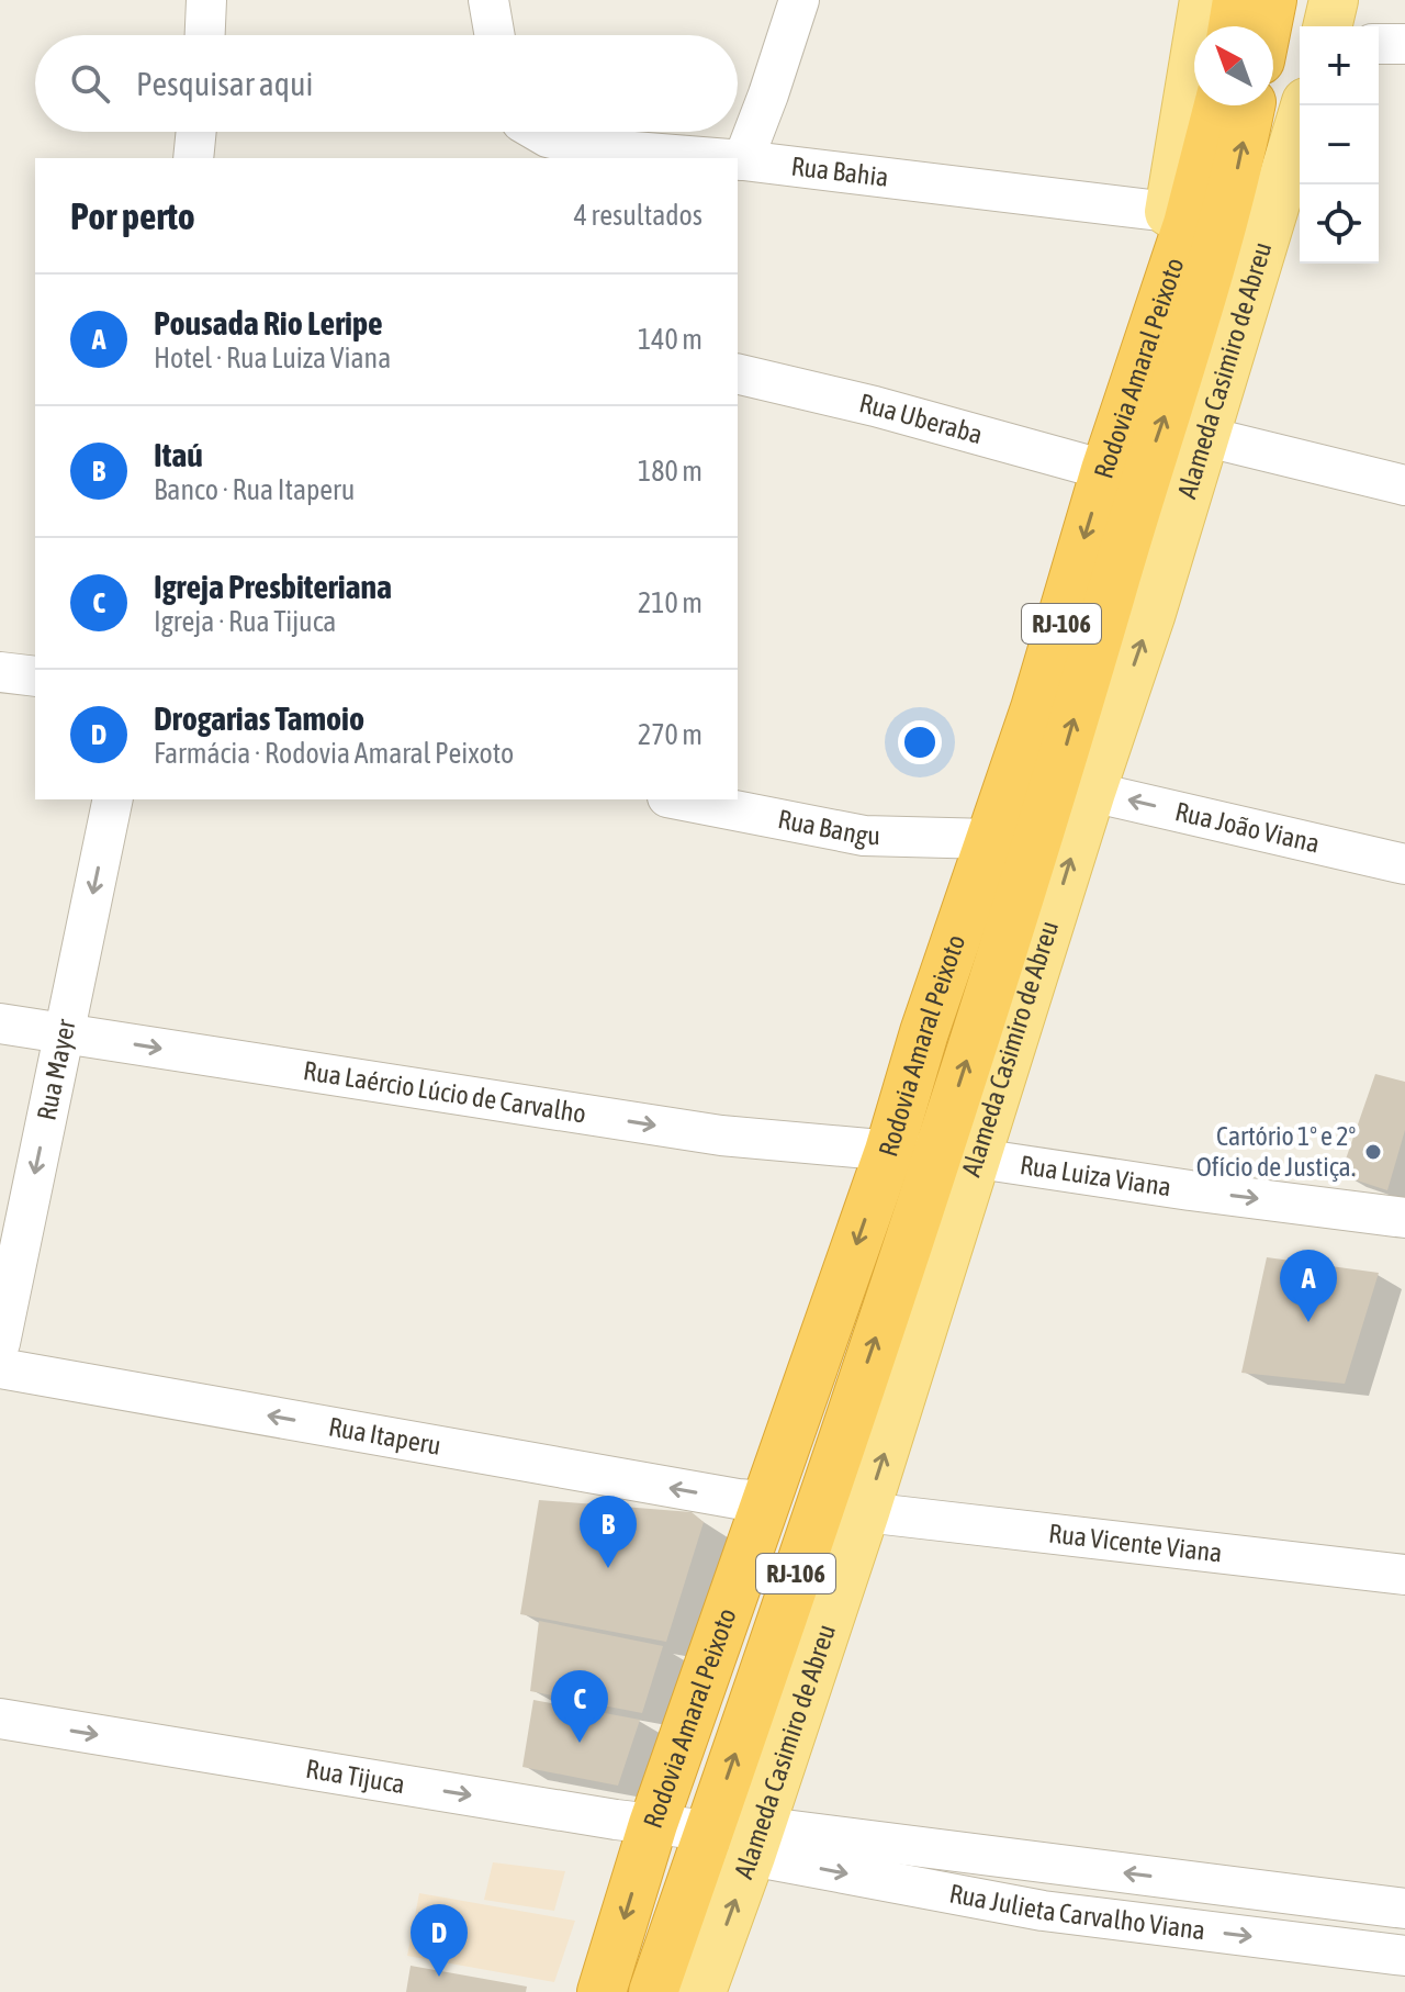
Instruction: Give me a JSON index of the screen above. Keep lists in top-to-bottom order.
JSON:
{
  "streets": {
    "highway": ["Rodovia Amaral Peixoto", "RJ-106"],
    "main road": ["Alameda Casimiro de Abreu"],
    "street": [
      "Rua Bahia",
      "Rua Uberaba",
      "Rua Bangu",
      "Rua João Viana",
      "Rua Mayer",
      "Rua Laércio Lúcio de Carvalho",
      "Rua Luiza Viana",
      "Rua Itaperu",
      "Rua Vicente Viana",
      "Rua Tijuca",
      "Rua Julieta Carvalho Viana"
    ]
  },
  "crossings": [
    ["Rua Bahia", "Rodovia Amaral Peixoto"],
    ["Rodovia Amaral Peixoto", "Alameda Casimiro de Abreu"],
    ["Rodovia Amaral Peixoto", "Rua Uberaba"],
    ["Rodovia Amaral Peixoto", "Rua Bangu"],
    ["Rodovia Amaral Peixoto", "Rua Laércio Lúcio de Carvalho"],
    ["Rodovia Amaral Peixoto", "Rua Luiza Viana"],
    ["Rodovia Amaral Peixoto", "Rua Itaperu"],
    ["Rodovia Amaral Peixoto", "Rua Tijuca"],
    ["Alameda Casimiro de Abreu", "Rua João Viana"],
    ["Alameda Casimiro de Abreu", "Rua Luiza Viana"],
    ["Alameda Casimiro de Abreu", "Rua Vicente Viana"],
    ["Alameda Casimiro de Abreu", "Rua Julieta Carvalho Viana"],
    ["Rua Mayer", "Rua Laércio Lúcio de Carvalho"],
    ["Rua Laércio Lúcio de Carvalho", "Rua Luiza Viana"]
  ],
  "one_way": [
    "Alameda Casimiro de Abreu",
    "Rua João Viana",
    "Rua Mayer",
    "Rua Laércio Lúcio de Carvalho",
    "Rua Luiza Viana",
    "Rua Itaperu",
    "Rua Tijuca"
  ],
  "places": ["Cartório 1º e 2º Ofício de Justiça."],
  "north": "top left",
  "page": {
    "map_buttons": ["+", "−"],
    "search": "Pesquisar aqui",
    "heading": ["Por perto", "4 resultados"],
    "list": [
      {
        "mark": "A",
        "name": "Pousada Rio Leripe",
        "note": "Hotel · Rua Luiza Viana",
        "value": "140 m"
      },
      {
        "mark": "B",
        "name": "Itaú",
        "note": "Banco · Rua Itaperu",
        "value": "180 m"
      },
      {
        "mark": "C",
        "name": "Igreja Presbiteriana",
        "note": "Igreja · Rua Tijuca",
        "value": "210 m"
      },
      {
        "mark": "D",
        "name": "Drogarias Tamoio",
        "note": "Farmácia · Rodovia Amaral Peixoto",
        "value": "270 m"
      }
    ],
    "pins": [
      "A",
      "B",
      "C",
      "D"
    ]
  }
}
